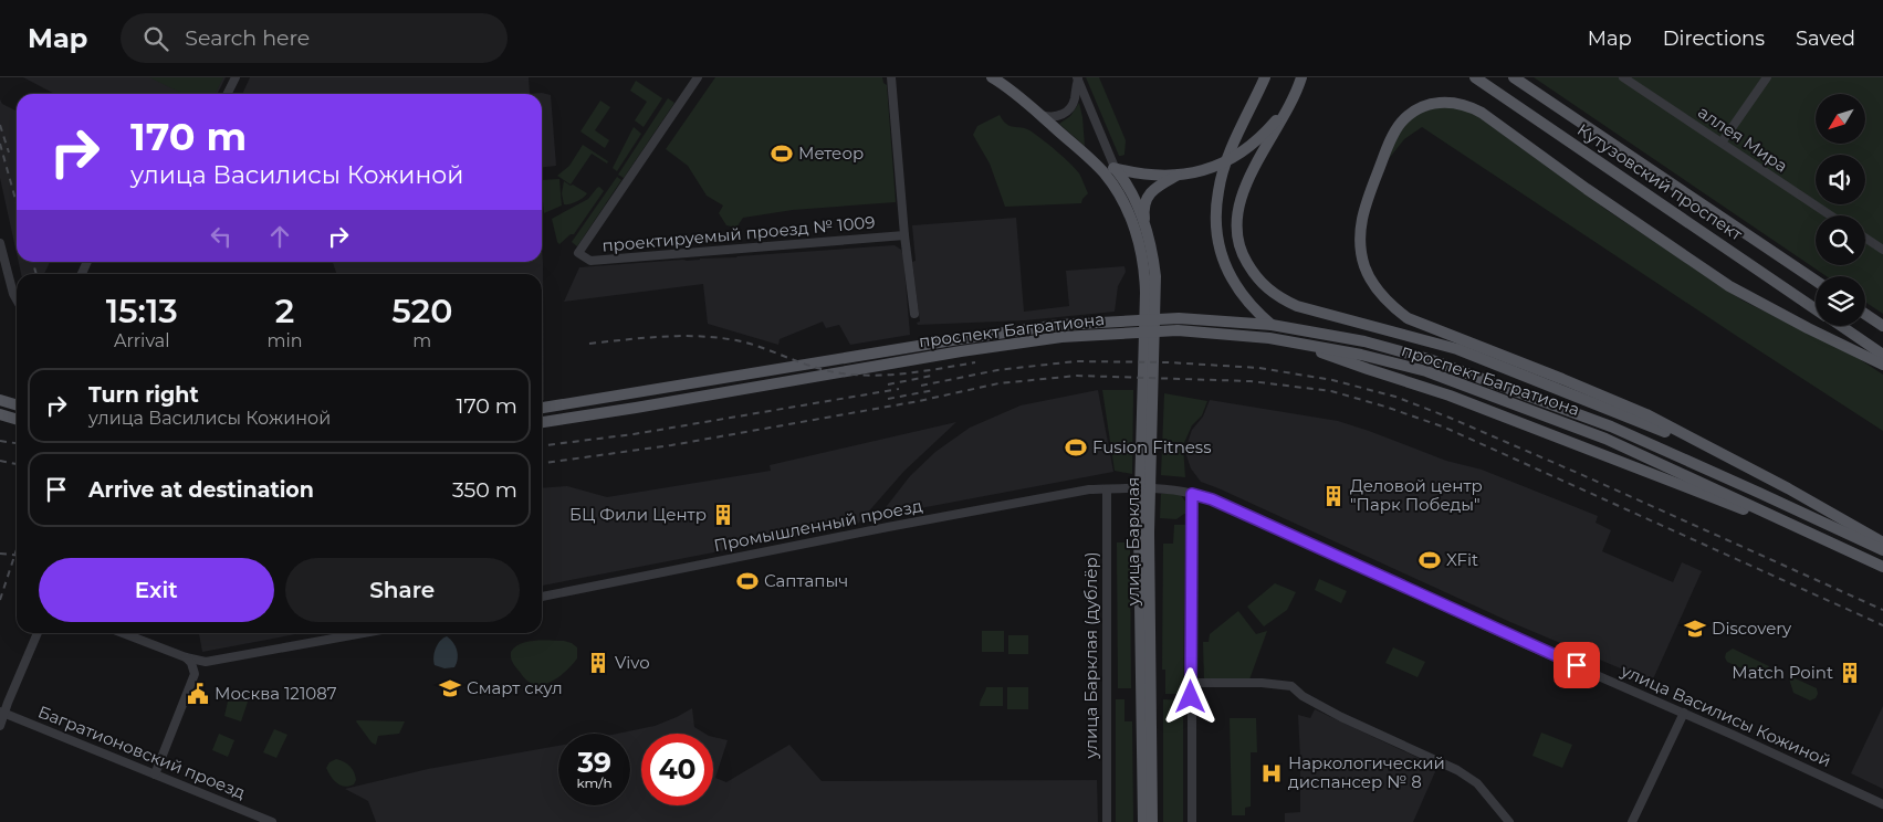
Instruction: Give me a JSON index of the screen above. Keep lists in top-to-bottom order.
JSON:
{
  "streets": {
    "main road": ["Кутузовский проспект", "проспект Багратиона", "улица Барклая"],
    "street": [
      "аллея Мира",
      "проектируемый проезд № 1009",
      "Промышленный проезд",
      "улица Барклая (дублёр)",
      "улица Василисы Кожиной",
      "Багратионовский проезд"
    ]
  },
  "crossings": [
    ["Промышленный проезд", "улица Барклая (дублёр)"],
    ["Промышленный проезд", "улица Василисы Кожиной"]
  ],
  "places": {
    "sports": [
      "Метеор",
      "Fusion Fitness",
      "XFit",
      "Саптапыч"
    ],
    "building": [
      "Деловой центр \"Парк Победы\"",
      "БЦ Фили Центр",
      "Vivo",
      "Match Point"
    ],
    "school or university": ["Discovery", "Смарт скул"],
    "public building": ["Москва 121087"],
    "hospital": ["Наркологический диспансер № 8"]
  },
  "north": "bottom left",
  "page": {
    "header": "Map",
    "search": "Search here",
    "nav": ["Map", "Directions", "Saved"],
    "turn": ["170 m", "улица Василисы Кожиной"],
    "eta": [
      "15:13",
      "Arrival",
      "2",
      "min",
      "520",
      "m"
    ],
    "list": [
      {
        "name": "Turn right",
        "note": "улица Василисы Кожиной",
        "value": "170 m"
      },
      {
        "name": "Arrive at destination",
        "value": "350 m"
      }
    ],
    "buttons": ["Exit", "Share"],
    "speed": "39 km/h",
    "limit": "40"
  }
}
